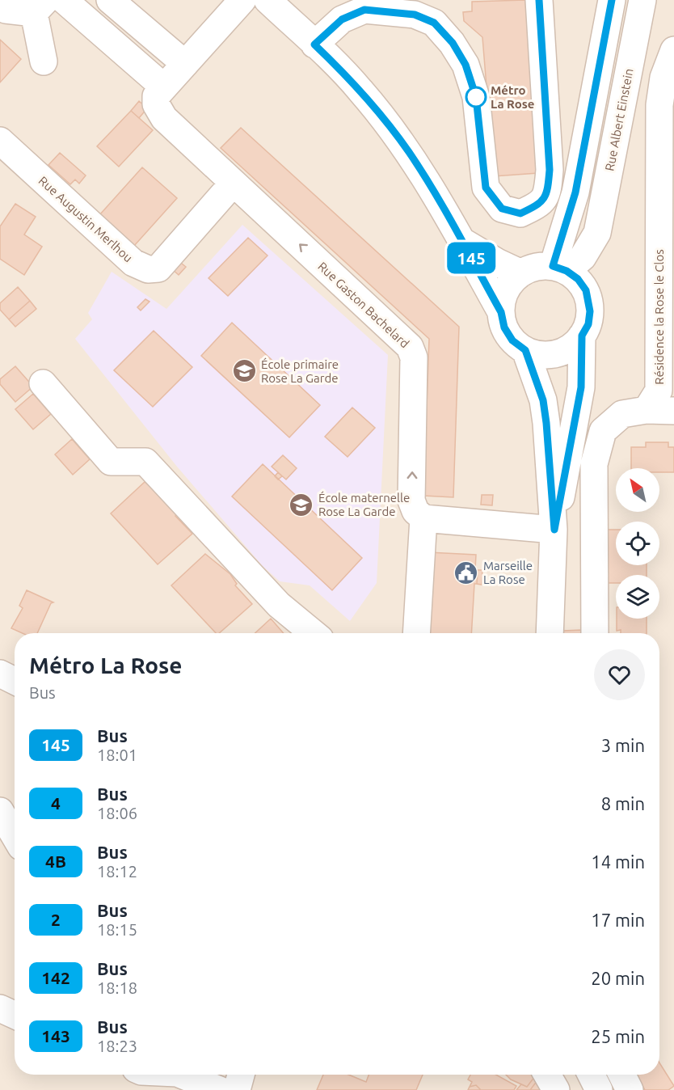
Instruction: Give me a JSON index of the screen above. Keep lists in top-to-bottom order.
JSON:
{
  "streets": {
    "street": [
      "Rue Albert Einstein",
      "Rue Augustin Merlhou",
      "Rue Gaston Bachelard",
      "Résidence la Rose le Clos"
    ]
  },
  "crossings": [
    ["Rue Augustin Merlhou", "Rue Gaston Bachelard"]
  ],
  "places": {
    "other": ["Métro La Rose"],
    "school or university": ["École primaire Rose La Garde", "École maternelle Rose La Garde"],
    "public building": ["Marseille La Rose"]
  },
  "lines": ["bus line 145"],
  "north": "top left",
  "page": {
    "on_map": "145",
    "heading": ["Métro La Rose", "Bus"],
    "list": [
      {
        "mark": "145",
        "name": "Bus",
        "note": "18:01",
        "value": "3 min"
      },
      {
        "mark": "4",
        "name": "Bus",
        "note": "18:06",
        "value": "8 min"
      },
      {
        "mark": "4B",
        "name": "Bus",
        "note": "18:12",
        "value": "14 min"
      },
      {
        "mark": "2",
        "name": "Bus",
        "note": "18:15",
        "value": "17 min"
      },
      {
        "mark": "142",
        "name": "Bus",
        "note": "18:18",
        "value": "20 min"
      },
      {
        "mark": "143",
        "name": "Bus",
        "note": "18:23",
        "value": "25 min"
      }
    ]
  }
}
